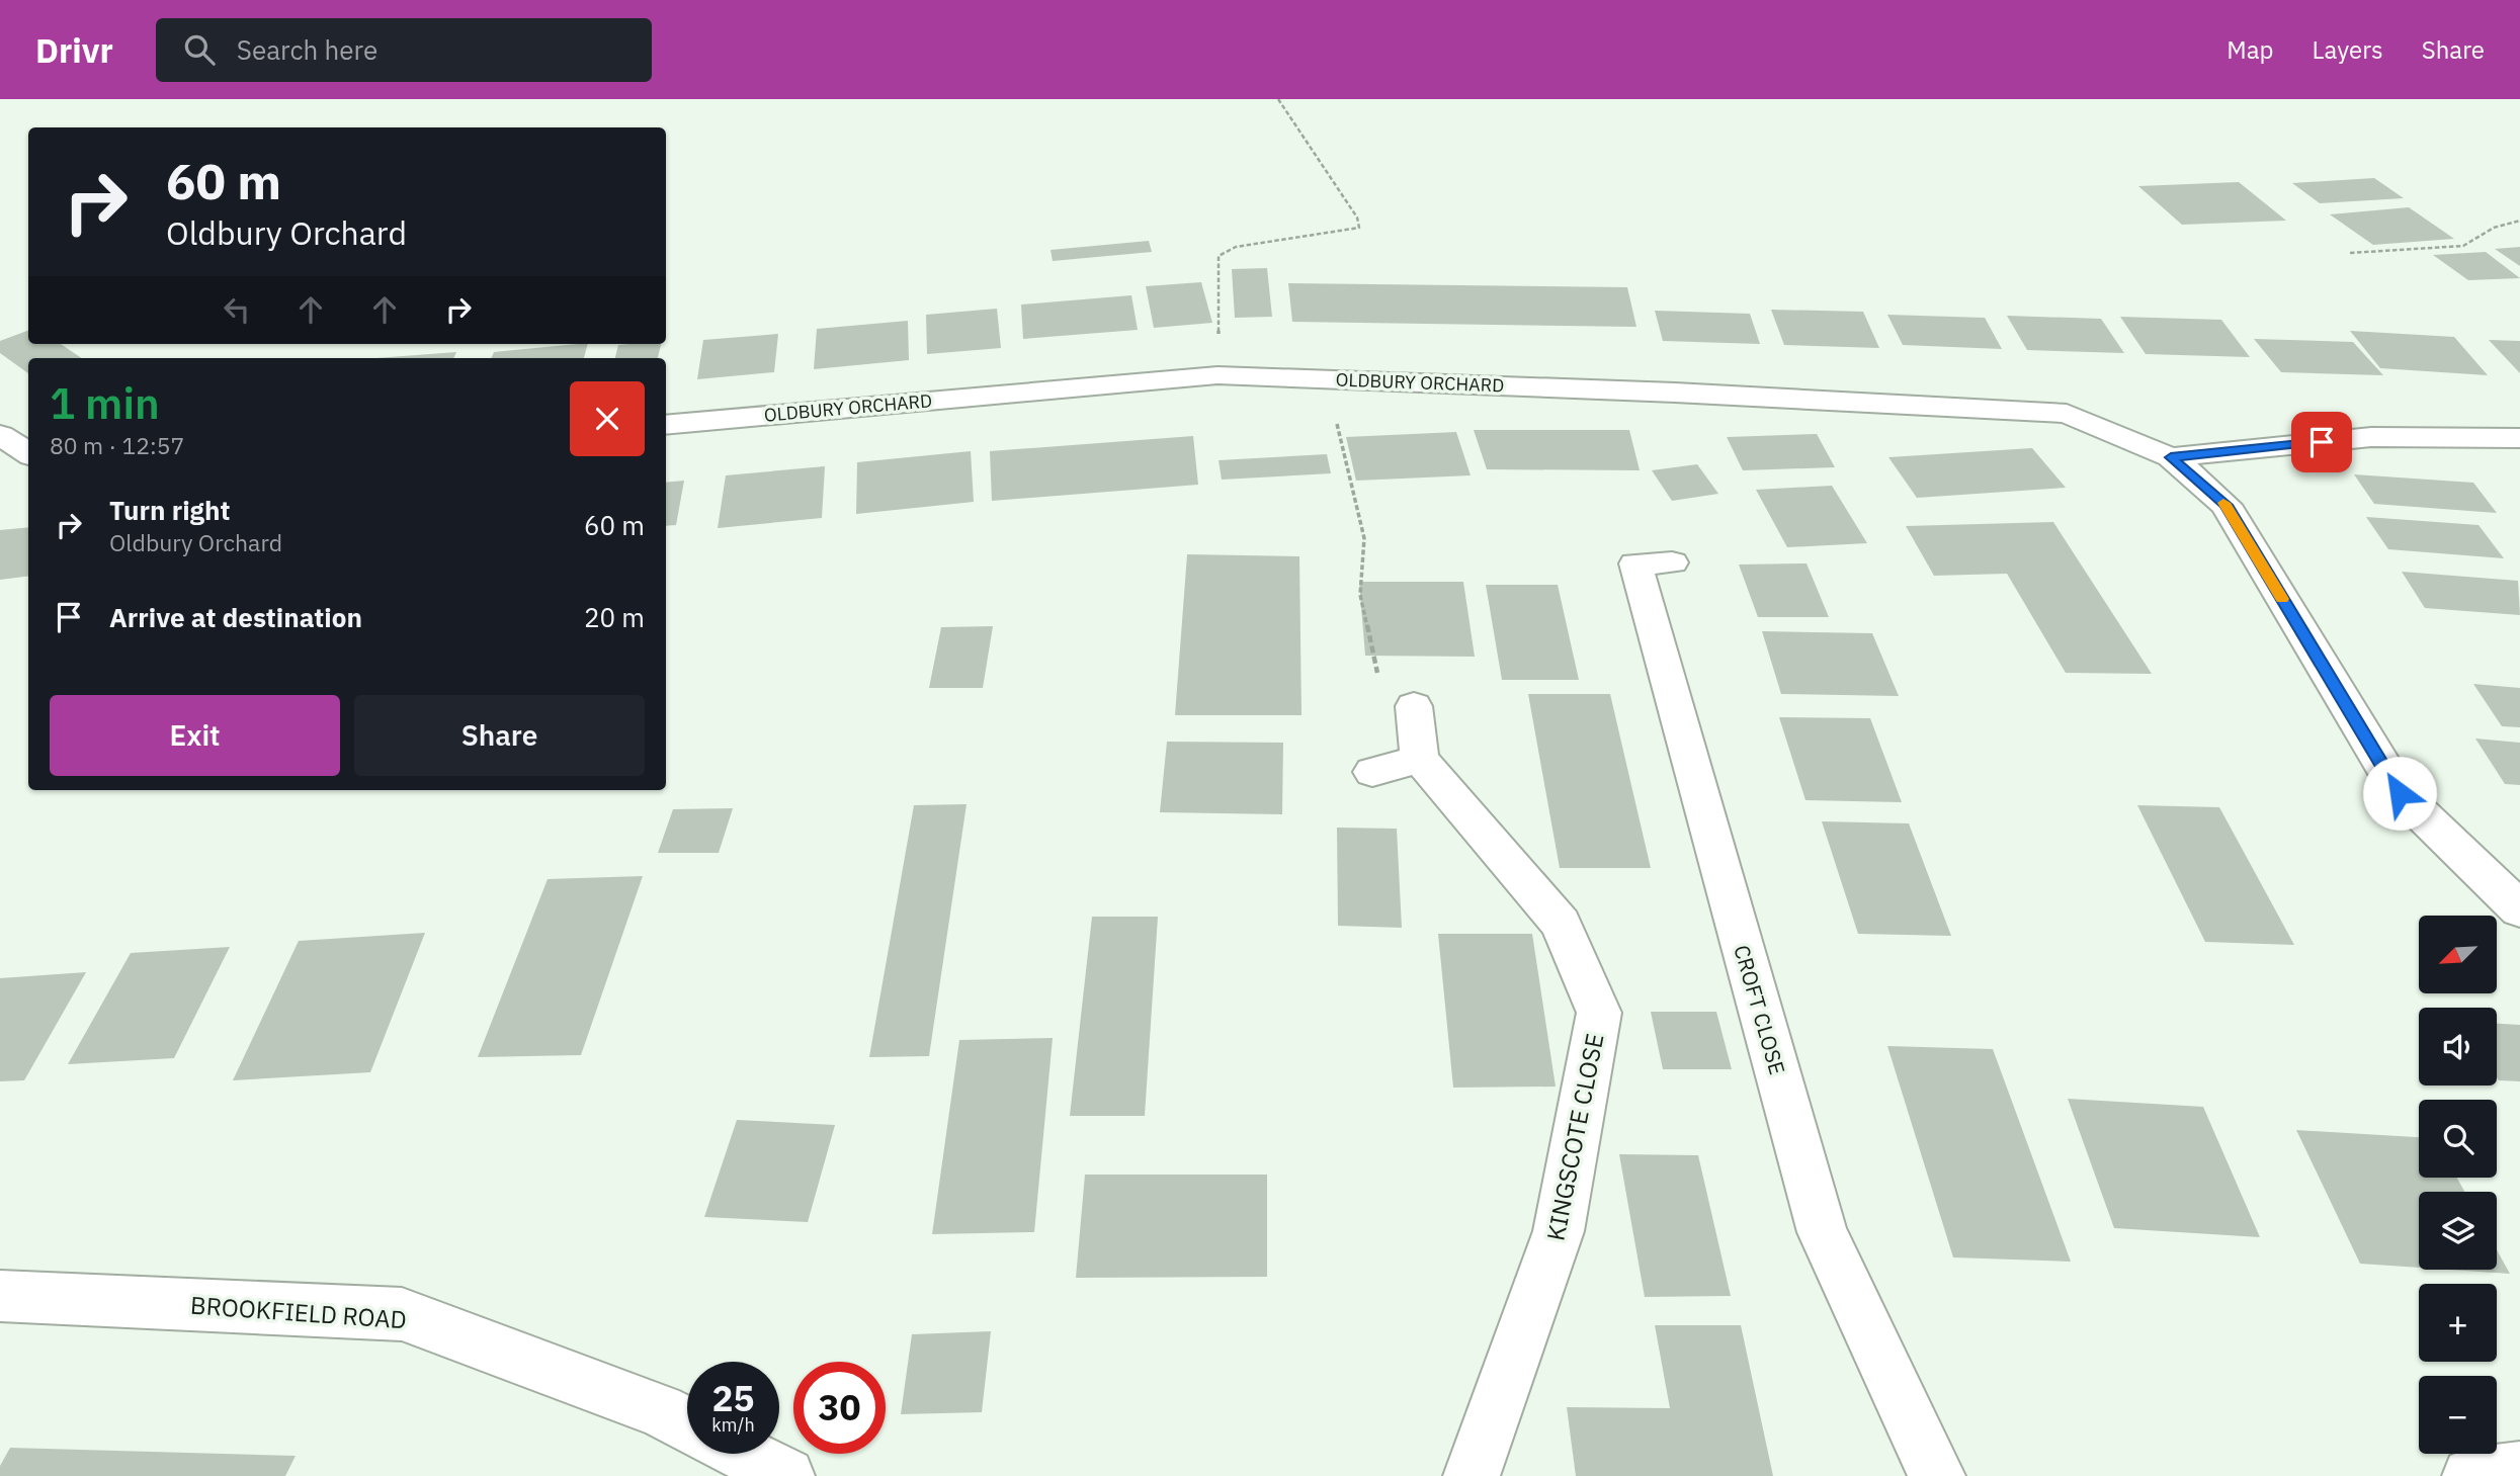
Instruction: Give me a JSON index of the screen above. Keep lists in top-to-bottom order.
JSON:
{
  "streets": {
    "street": [
      "OLDBURY ORCHARD",
      "CROFT CLOSE",
      "KINGSCOTE CLOSE",
      "BROOKFIELD ROAD"
    ]
  },
  "north": "bottom left",
  "page": {
    "header": "Drivr",
    "search": "Search here",
    "nav": ["Map", "Layers", "Share"],
    "turn": ["60 m", "Oldbury Orchard"],
    "heading": ["1 min", "80 m · 12:57"],
    "list": [
      {
        "name": "Turn right",
        "note": "Oldbury Orchard",
        "value": "60 m"
      },
      {
        "name": "Arrive at destination",
        "value": "20 m"
      }
    ],
    "buttons": ["Exit", "Share"],
    "map_buttons": ["+", "−"],
    "speed": "25 km/h",
    "limit": "30"
  }
}
